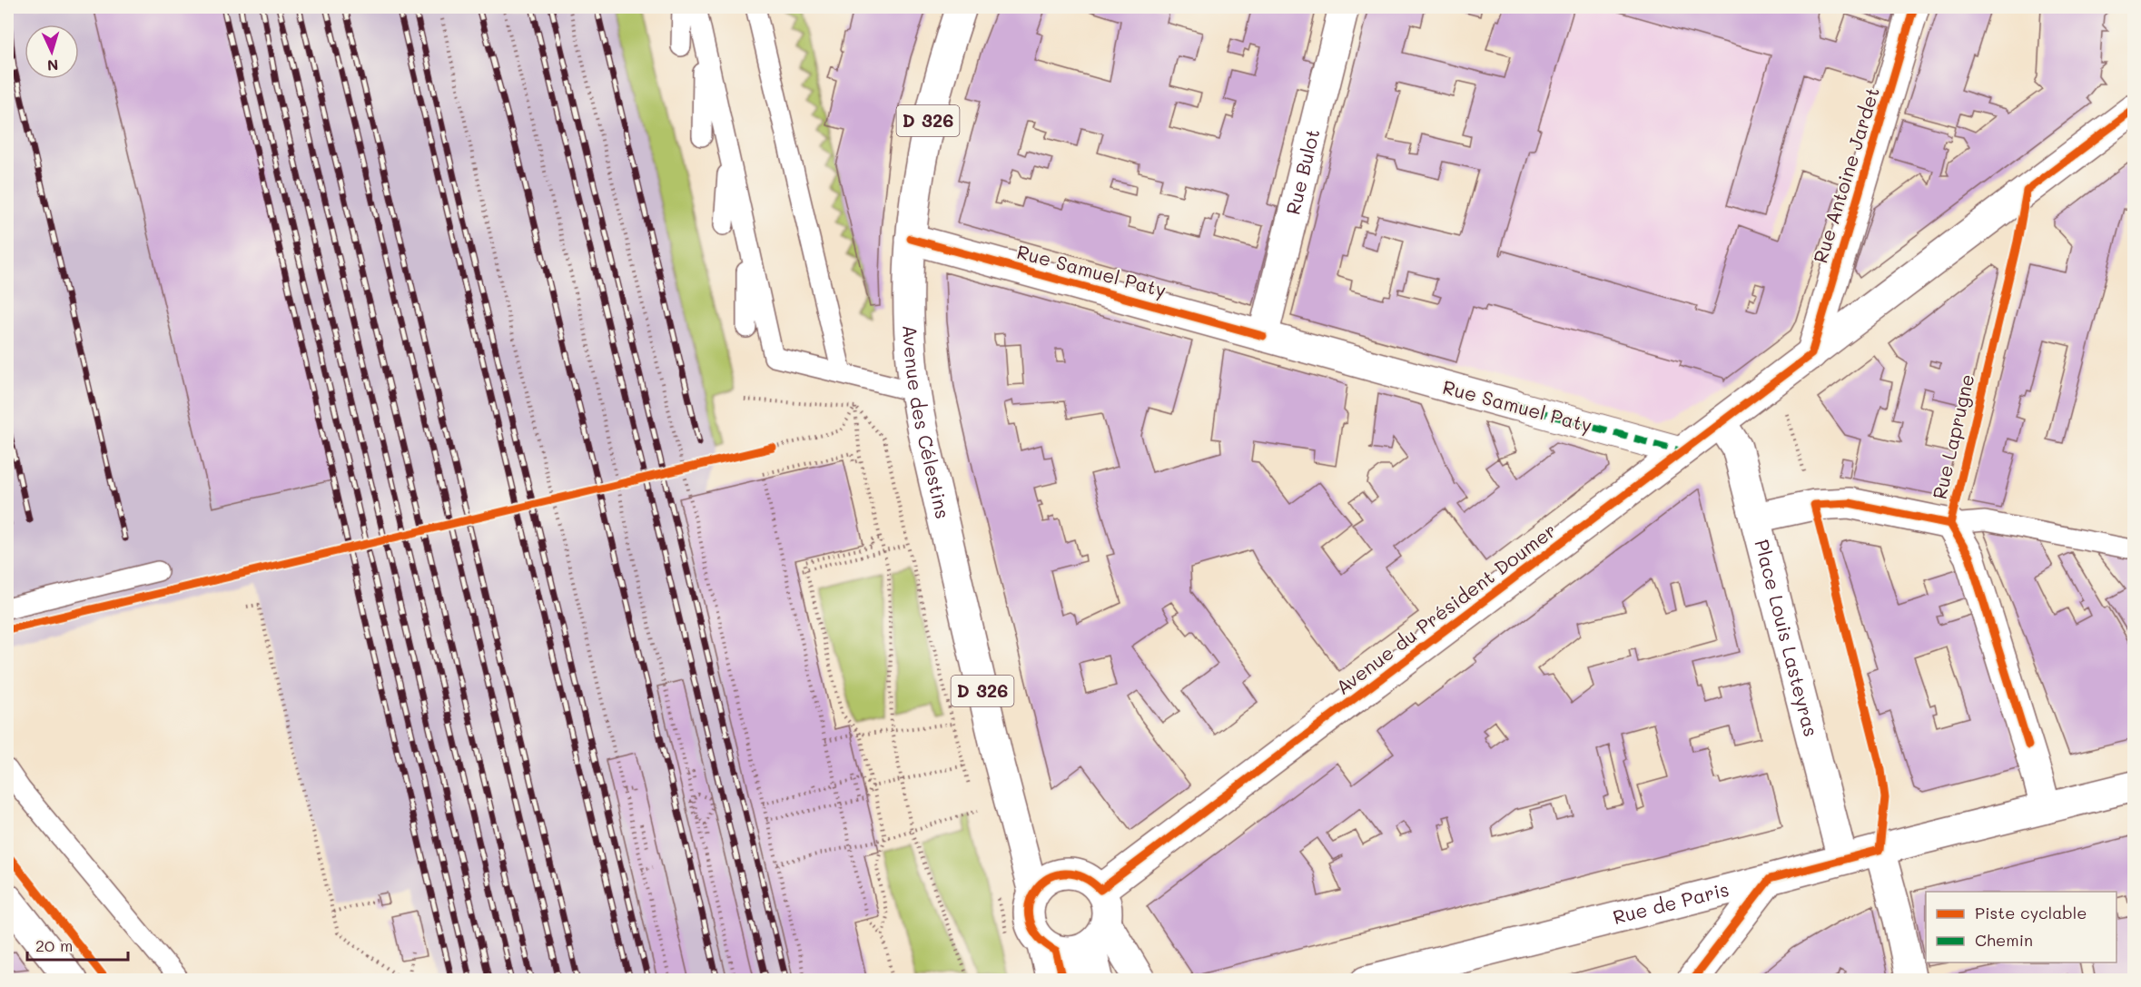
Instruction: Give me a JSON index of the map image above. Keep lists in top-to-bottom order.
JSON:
{
  "streets": {
    "street": [
      "D 326",
      "Rue Bulot",
      "Rue Antoine Jardet",
      "Rue Samuel Paty",
      "Avenue des Célestins",
      "Rue Laprugne",
      "Avenue du Président Doumer",
      "Place Louis Lasteyras",
      "Rue de Paris"
    ]
  },
  "crossings": [
    ["Rue Bulot", "Rue Samuel Paty"],
    ["Rue Antoine Jardet", "Avenue du Président Doumer"],
    ["Rue Samuel Paty", "Avenue des Célestins"],
    ["Rue Samuel Paty", "Avenue du Président Doumer"],
    ["Avenue des Célestins", "Avenue du Président Doumer"],
    ["Rue Laprugne", "Rue de Paris"],
    ["Avenue du Président Doumer", "Place Louis Lasteyras"],
    ["Place Louis Lasteyras", "Rue de Paris"]
  ],
  "legend": ["Piste cyclable", "Chemin"],
  "scale_bar": "20 m",
  "north": "bottom"
}
